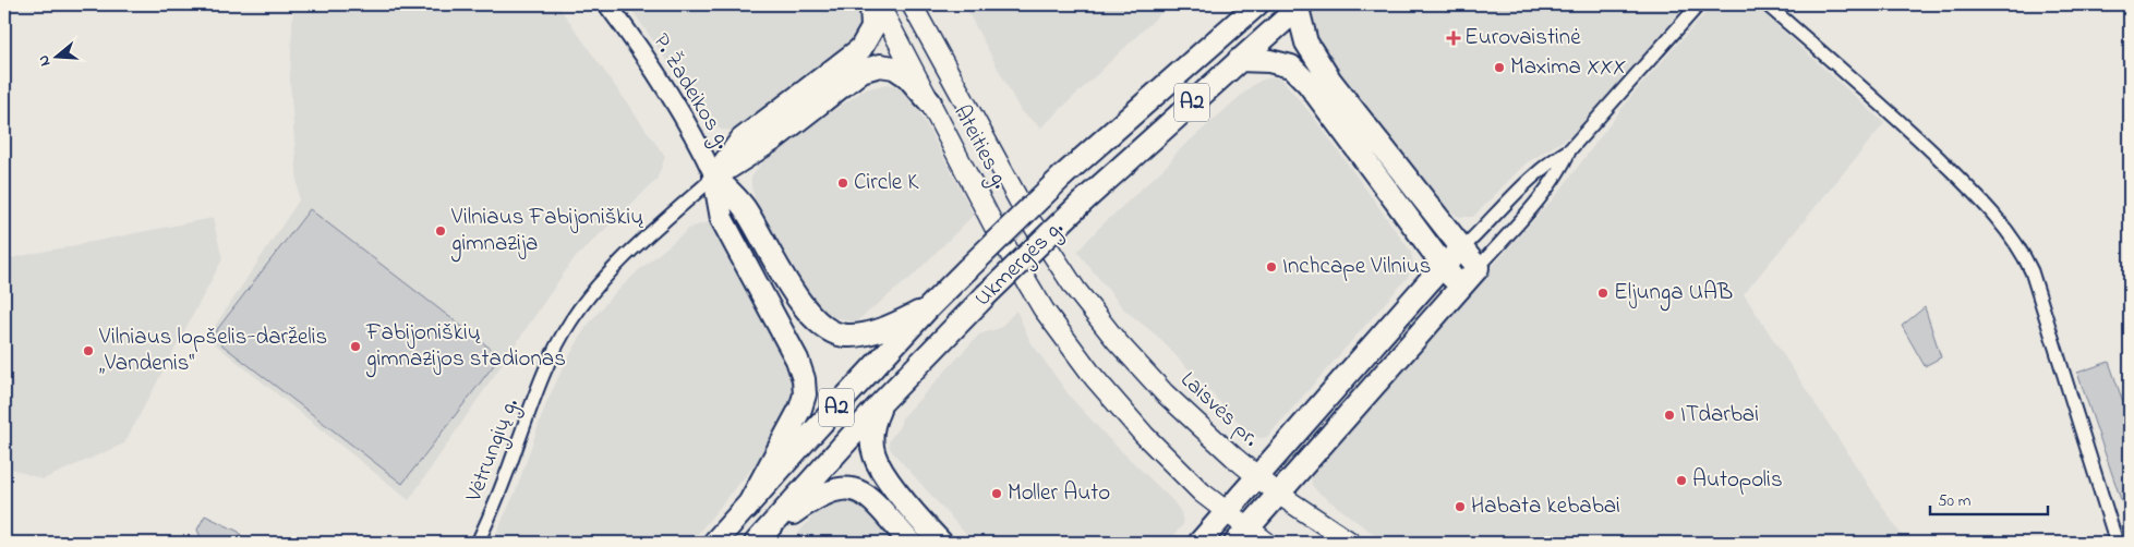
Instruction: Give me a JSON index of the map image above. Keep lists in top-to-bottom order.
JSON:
{
  "streets": {
    "highway": ["A2", "Ukmergės g."],
    "main road": ["Ateities g.", "Laisvės pr."],
    "street": ["P. Žadeikos g.", "Vėtrungių g."]
  },
  "crossings": [
    ["P. Žadeikos g.", "Vėtrungių g."],
    ["Ateities g.", "Laisvės pr."]
  ],
  "places": {
    "health": ["Eurovaistinė"],
    "other": [
      "Maxima XXX",
      "Circle K",
      "Vilniaus Fabijoniškių gimnazija",
      "Inchcape Vilnius",
      "Eljunga UAB",
      "Fabijoniškių gimnazijos stadionas",
      "Vilniaus lopšelis-darželis „Vandenis“",
      "ITdarbai",
      "Autopolis",
      "Moller Auto",
      "Habata kebabai"
    ]
  },
  "scale_bar": "50 m",
  "north": "left"
}
